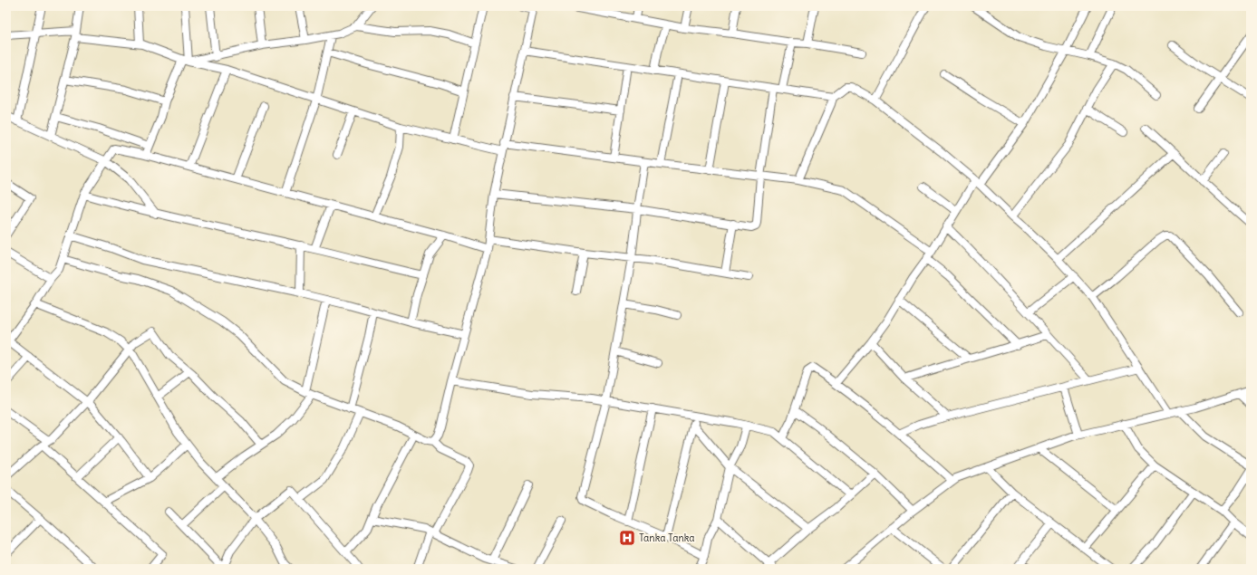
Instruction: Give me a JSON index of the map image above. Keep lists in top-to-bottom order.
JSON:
{
  "places": {
    "hospital": ["Tanka Tanka"]
  }
}
